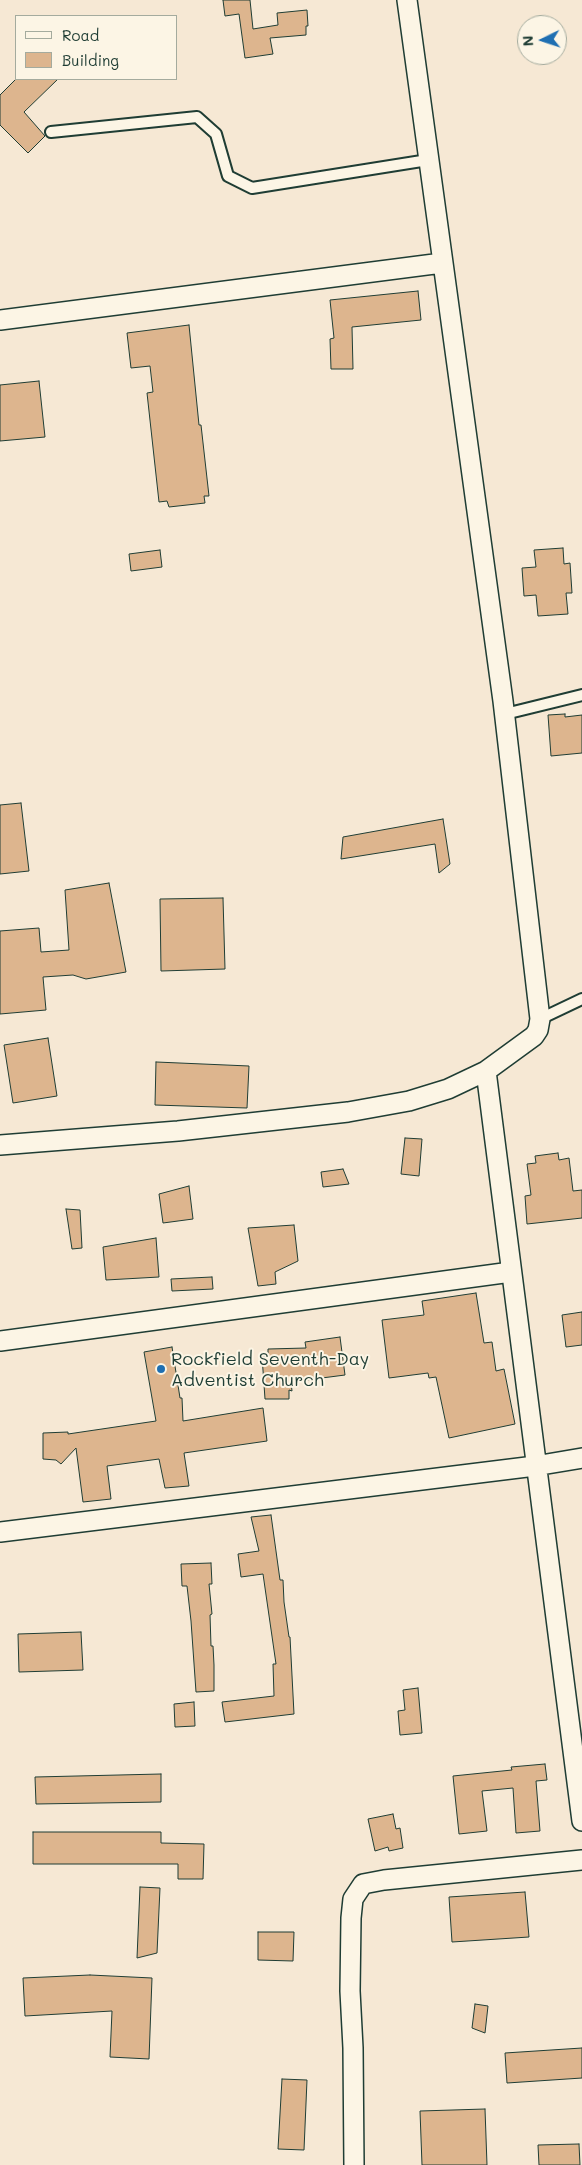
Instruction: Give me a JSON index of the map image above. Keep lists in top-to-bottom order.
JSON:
{
  "places": ["Rockfield Seventh-Day Adventist Church"],
  "legend": ["Road", "Building"],
  "north": "left"
}
